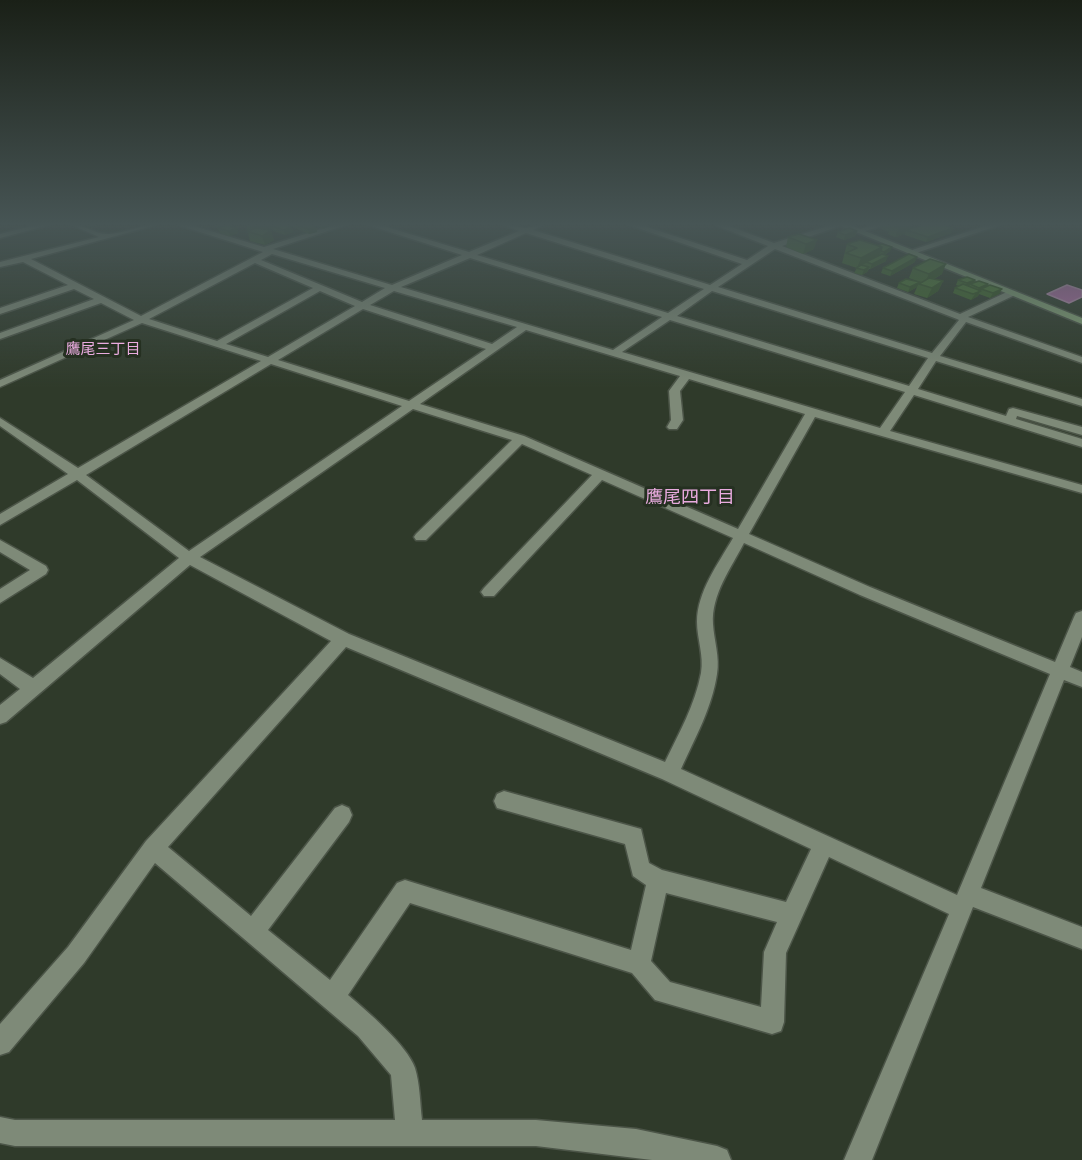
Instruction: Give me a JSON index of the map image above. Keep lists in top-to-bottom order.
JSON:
{
  "districts": ["鷹尾三丁目", "鷹尾四丁目"]
}
